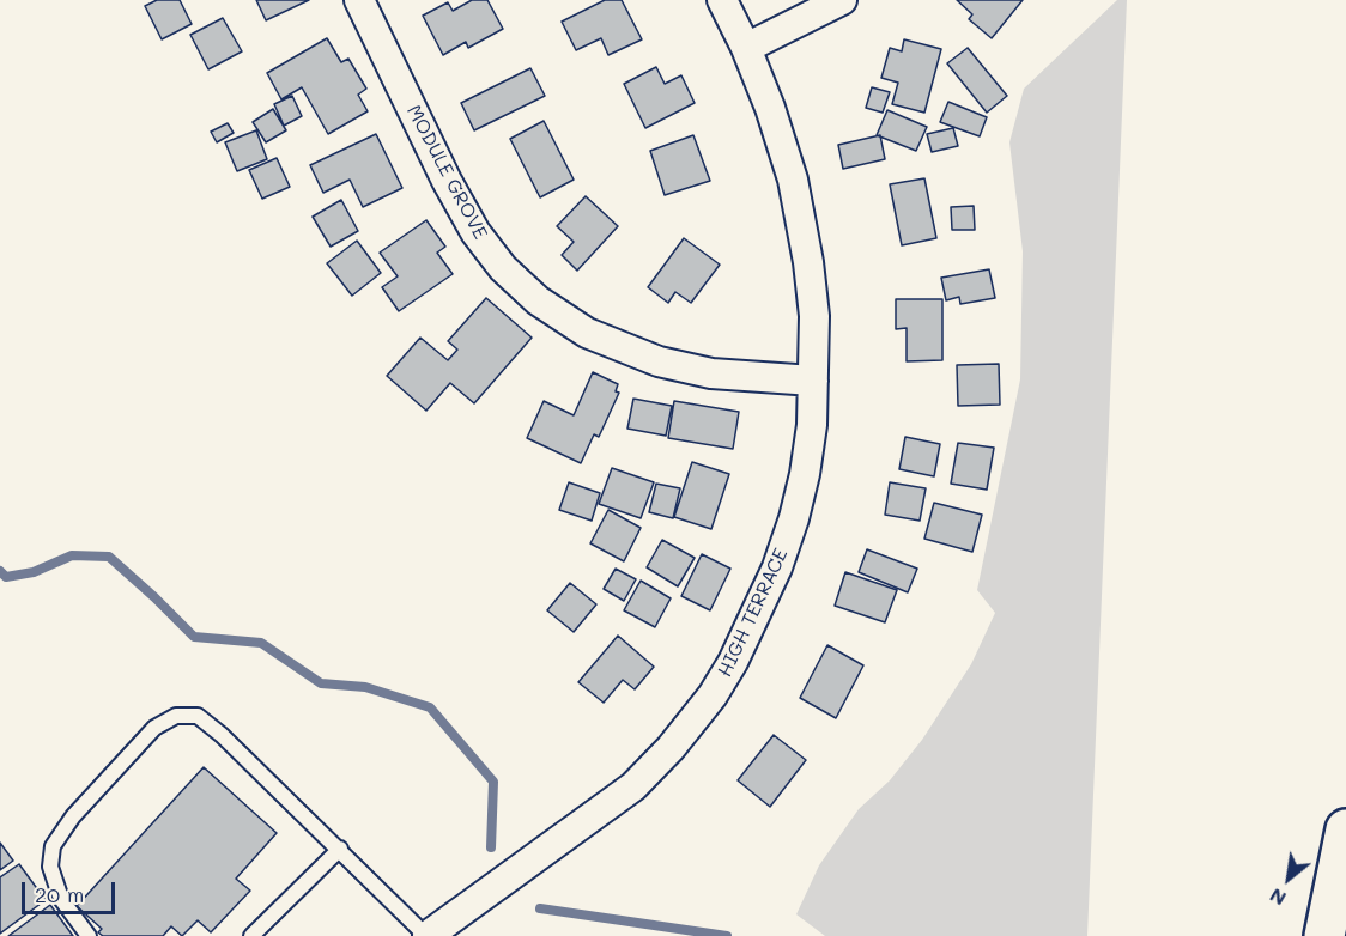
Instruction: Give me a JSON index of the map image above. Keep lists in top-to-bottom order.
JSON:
{
  "streets": {
    "street": ["MODULE GROVE", "HIGH TERRACE"]
  },
  "crossings": [
    ["MODULE GROVE", "HIGH TERRACE"]
  ],
  "scale_bar": "20 m",
  "north": "bottom left"
}
